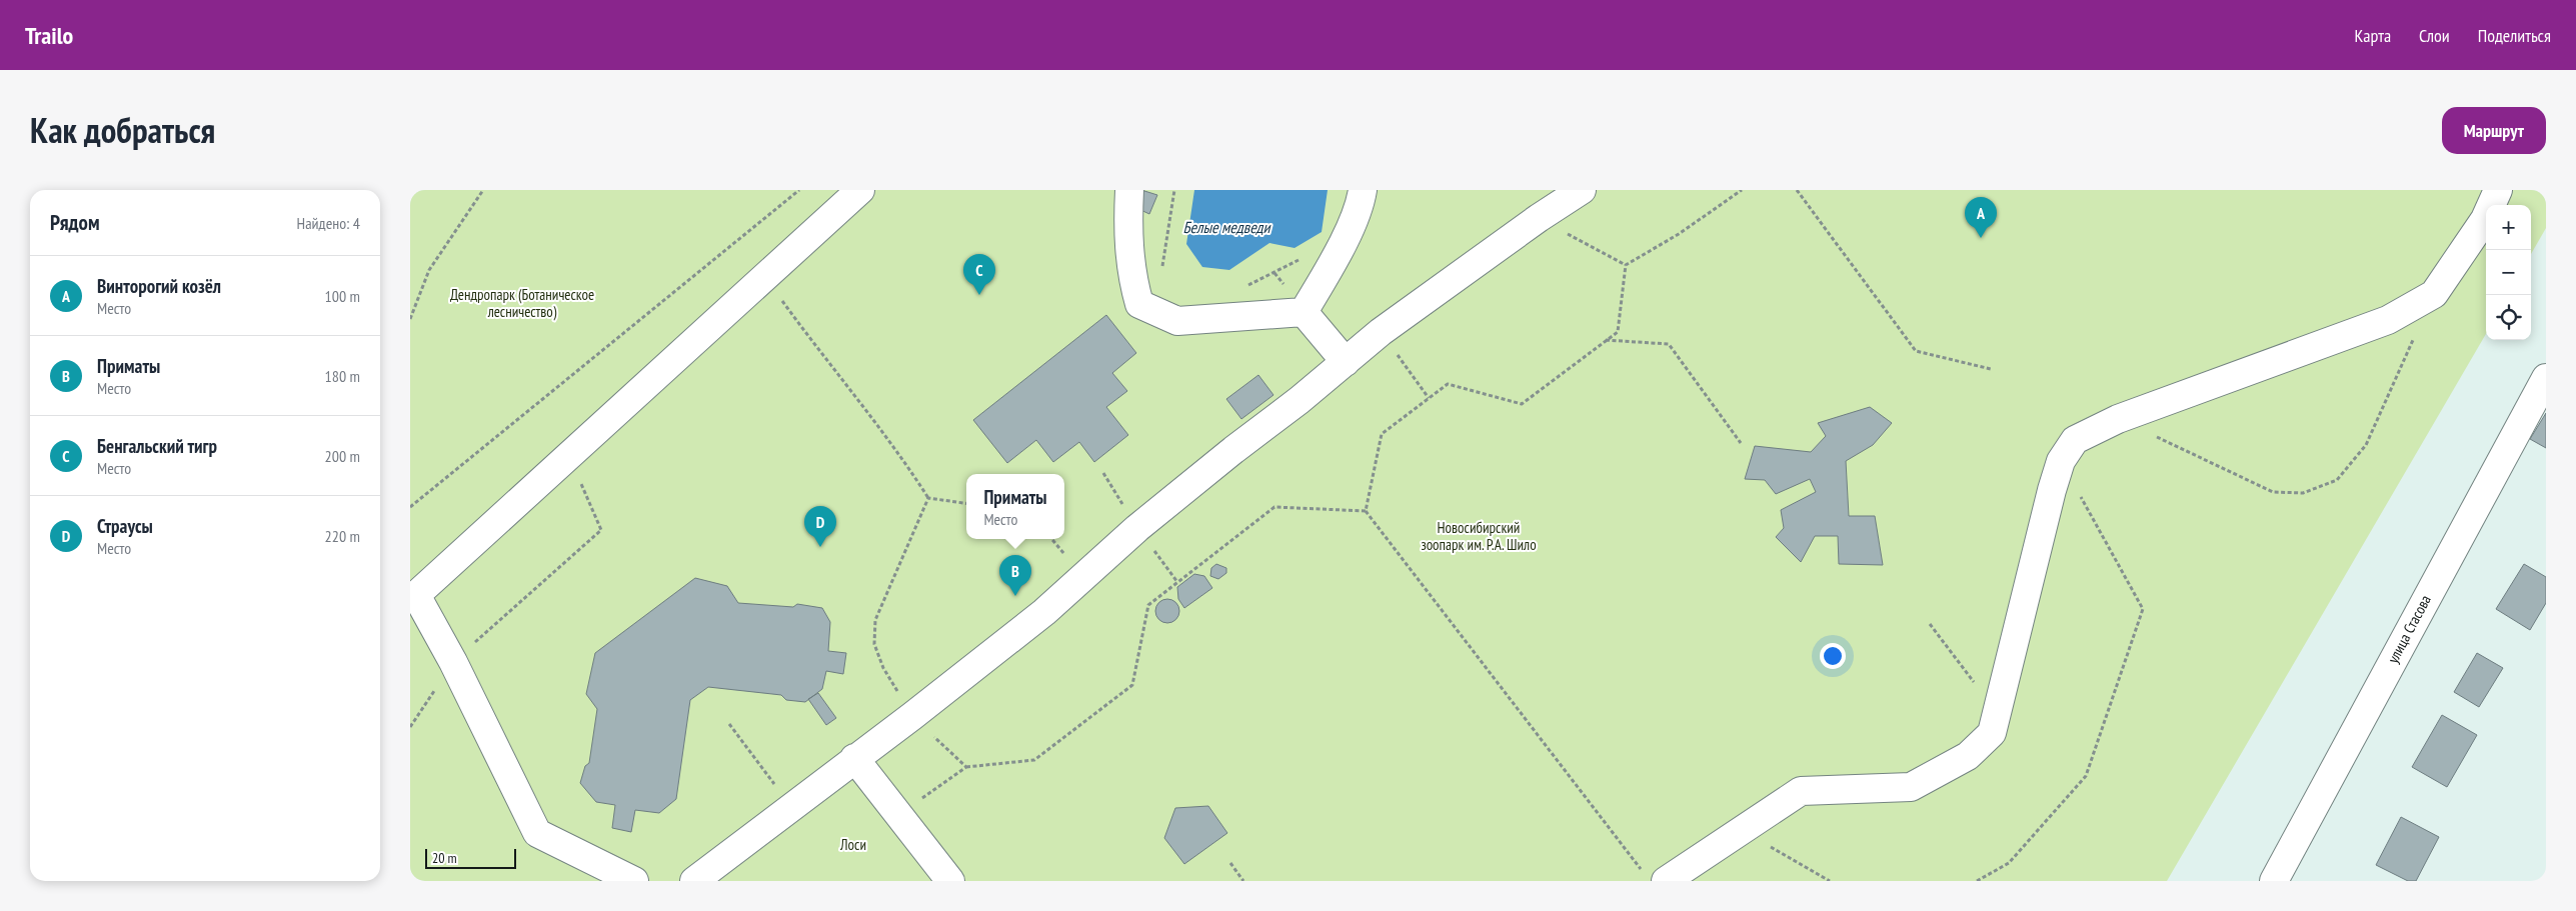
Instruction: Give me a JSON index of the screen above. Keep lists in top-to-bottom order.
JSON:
{
  "streets": {
    "street": ["улица Стасова"]
  },
  "water": ["Белые медведи"],
  "parks": ["Дендропарк (Ботаническое лесничество)", "Новосибирский зоопарк им. Р.А. Шило", "Лоси"],
  "scale_bar": "20 m",
  "page": {
    "header": "Trailo",
    "nav": ["Карта", "Слои", "Поделиться"],
    "title": "Как добраться",
    "buttons": "Маршрут",
    "heading": ["Рядом", "Найдено: 4"],
    "pins": [
      "A",
      "C",
      "D",
      "B"
    ],
    "map_buttons": ["+", "−"],
    "list": [
      {
        "mark": "A",
        "name": "Винторогий козёл",
        "note": "Место",
        "value": "100 m"
      },
      {
        "mark": "B",
        "name": "Приматы",
        "note": "Место",
        "value": "180 m"
      },
      {
        "mark": "C",
        "name": "Бенгальский тигр",
        "note": "Место",
        "value": "200 m"
      },
      {
        "mark": "D",
        "name": "Страусы",
        "note": "Место",
        "value": "220 m"
      }
    ],
    "popup": ["Приматы", "Место"],
    "scale": "20 m"
  }
}
